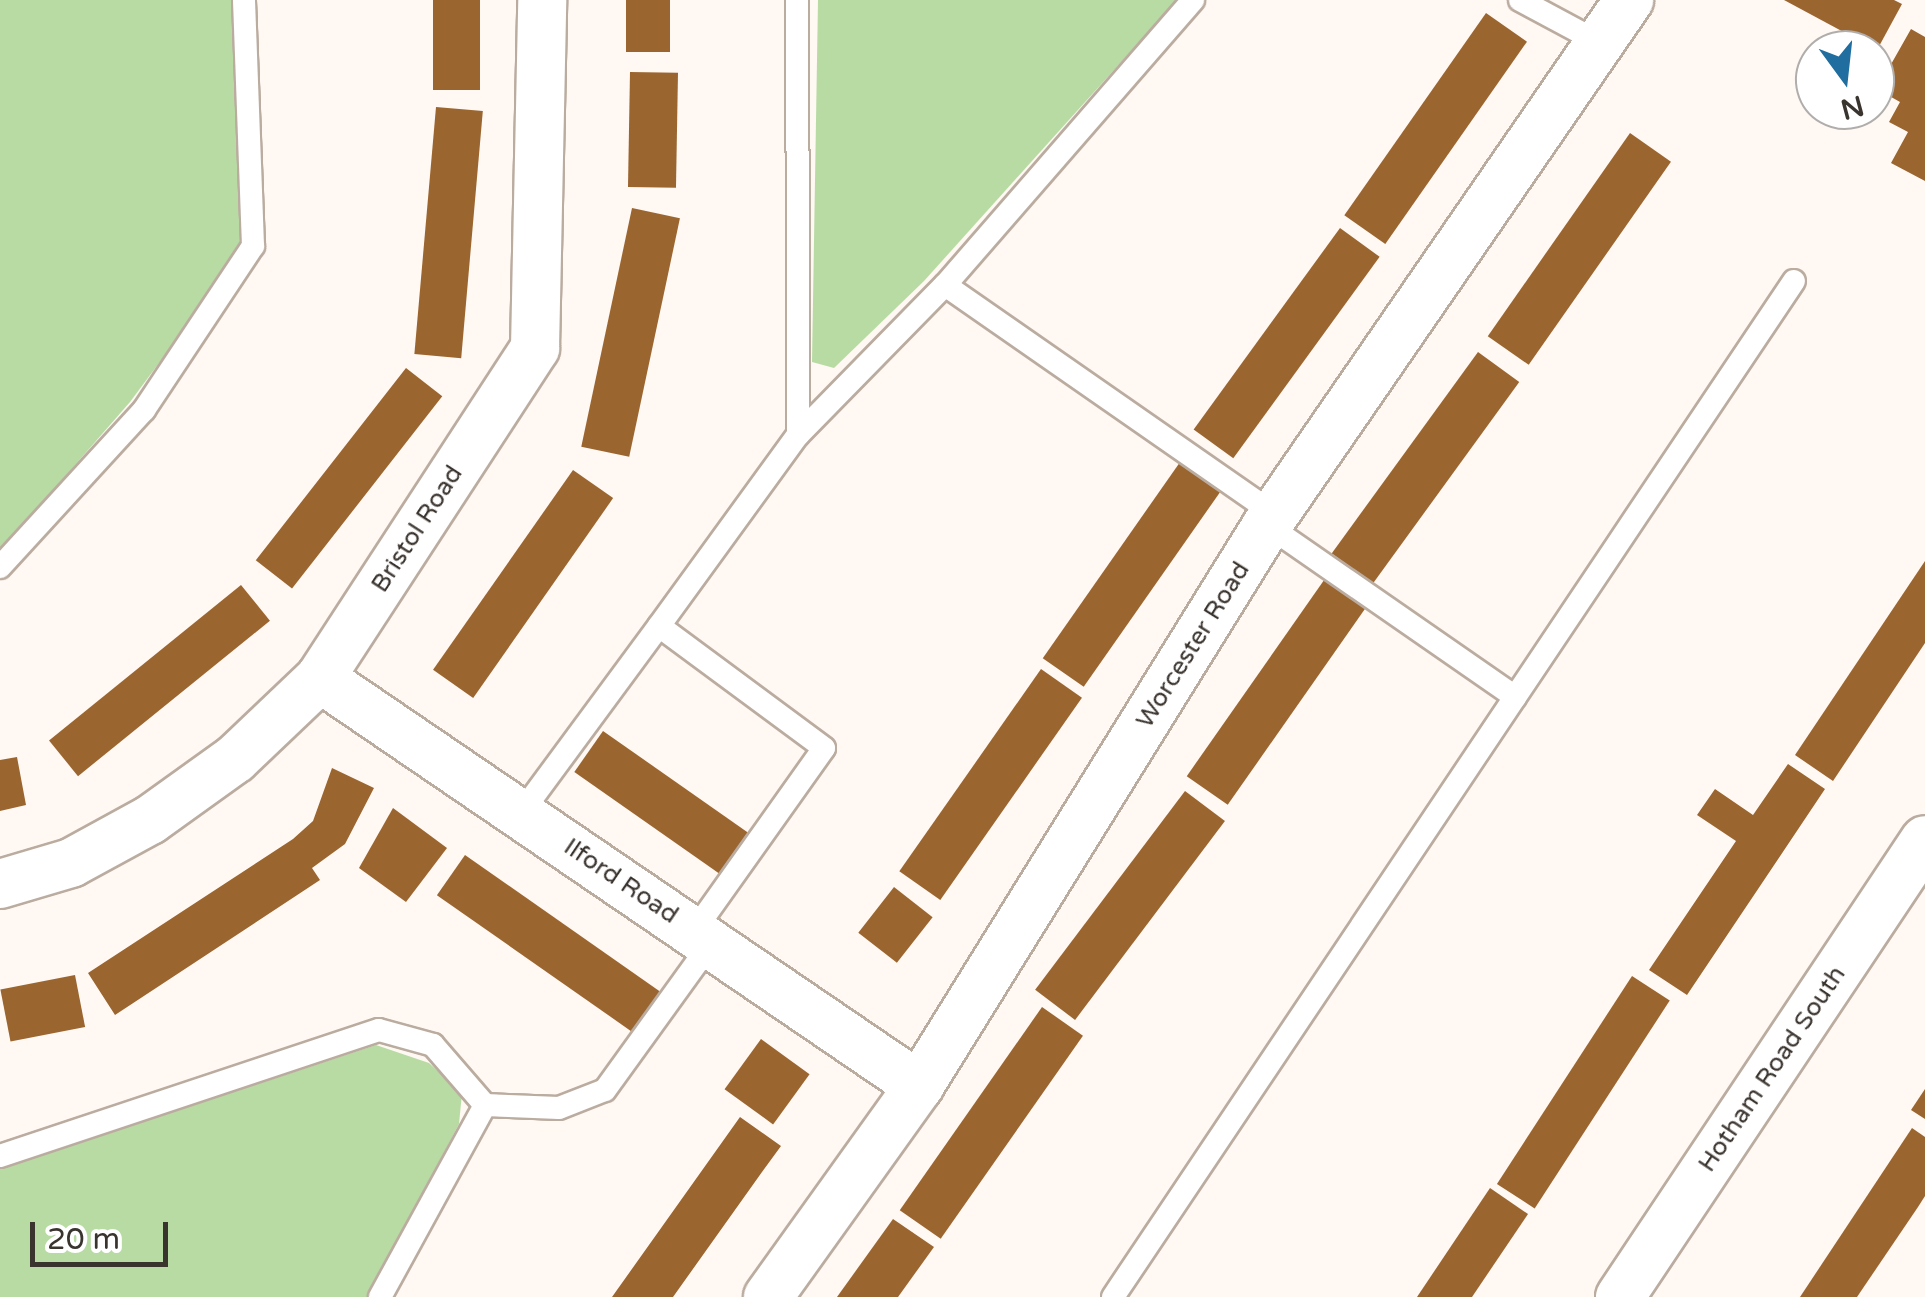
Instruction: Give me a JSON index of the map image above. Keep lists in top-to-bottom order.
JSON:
{
  "streets": {
    "street": [
      "Bristol Road",
      "Worcester Road",
      "Ilford Road",
      "Hotham Road South"
    ]
  },
  "crossings": [
    ["Bristol Road", "Ilford Road"],
    ["Worcester Road", "Ilford Road"]
  ],
  "scale_bar": "20 m",
  "north": "bottom"
}
